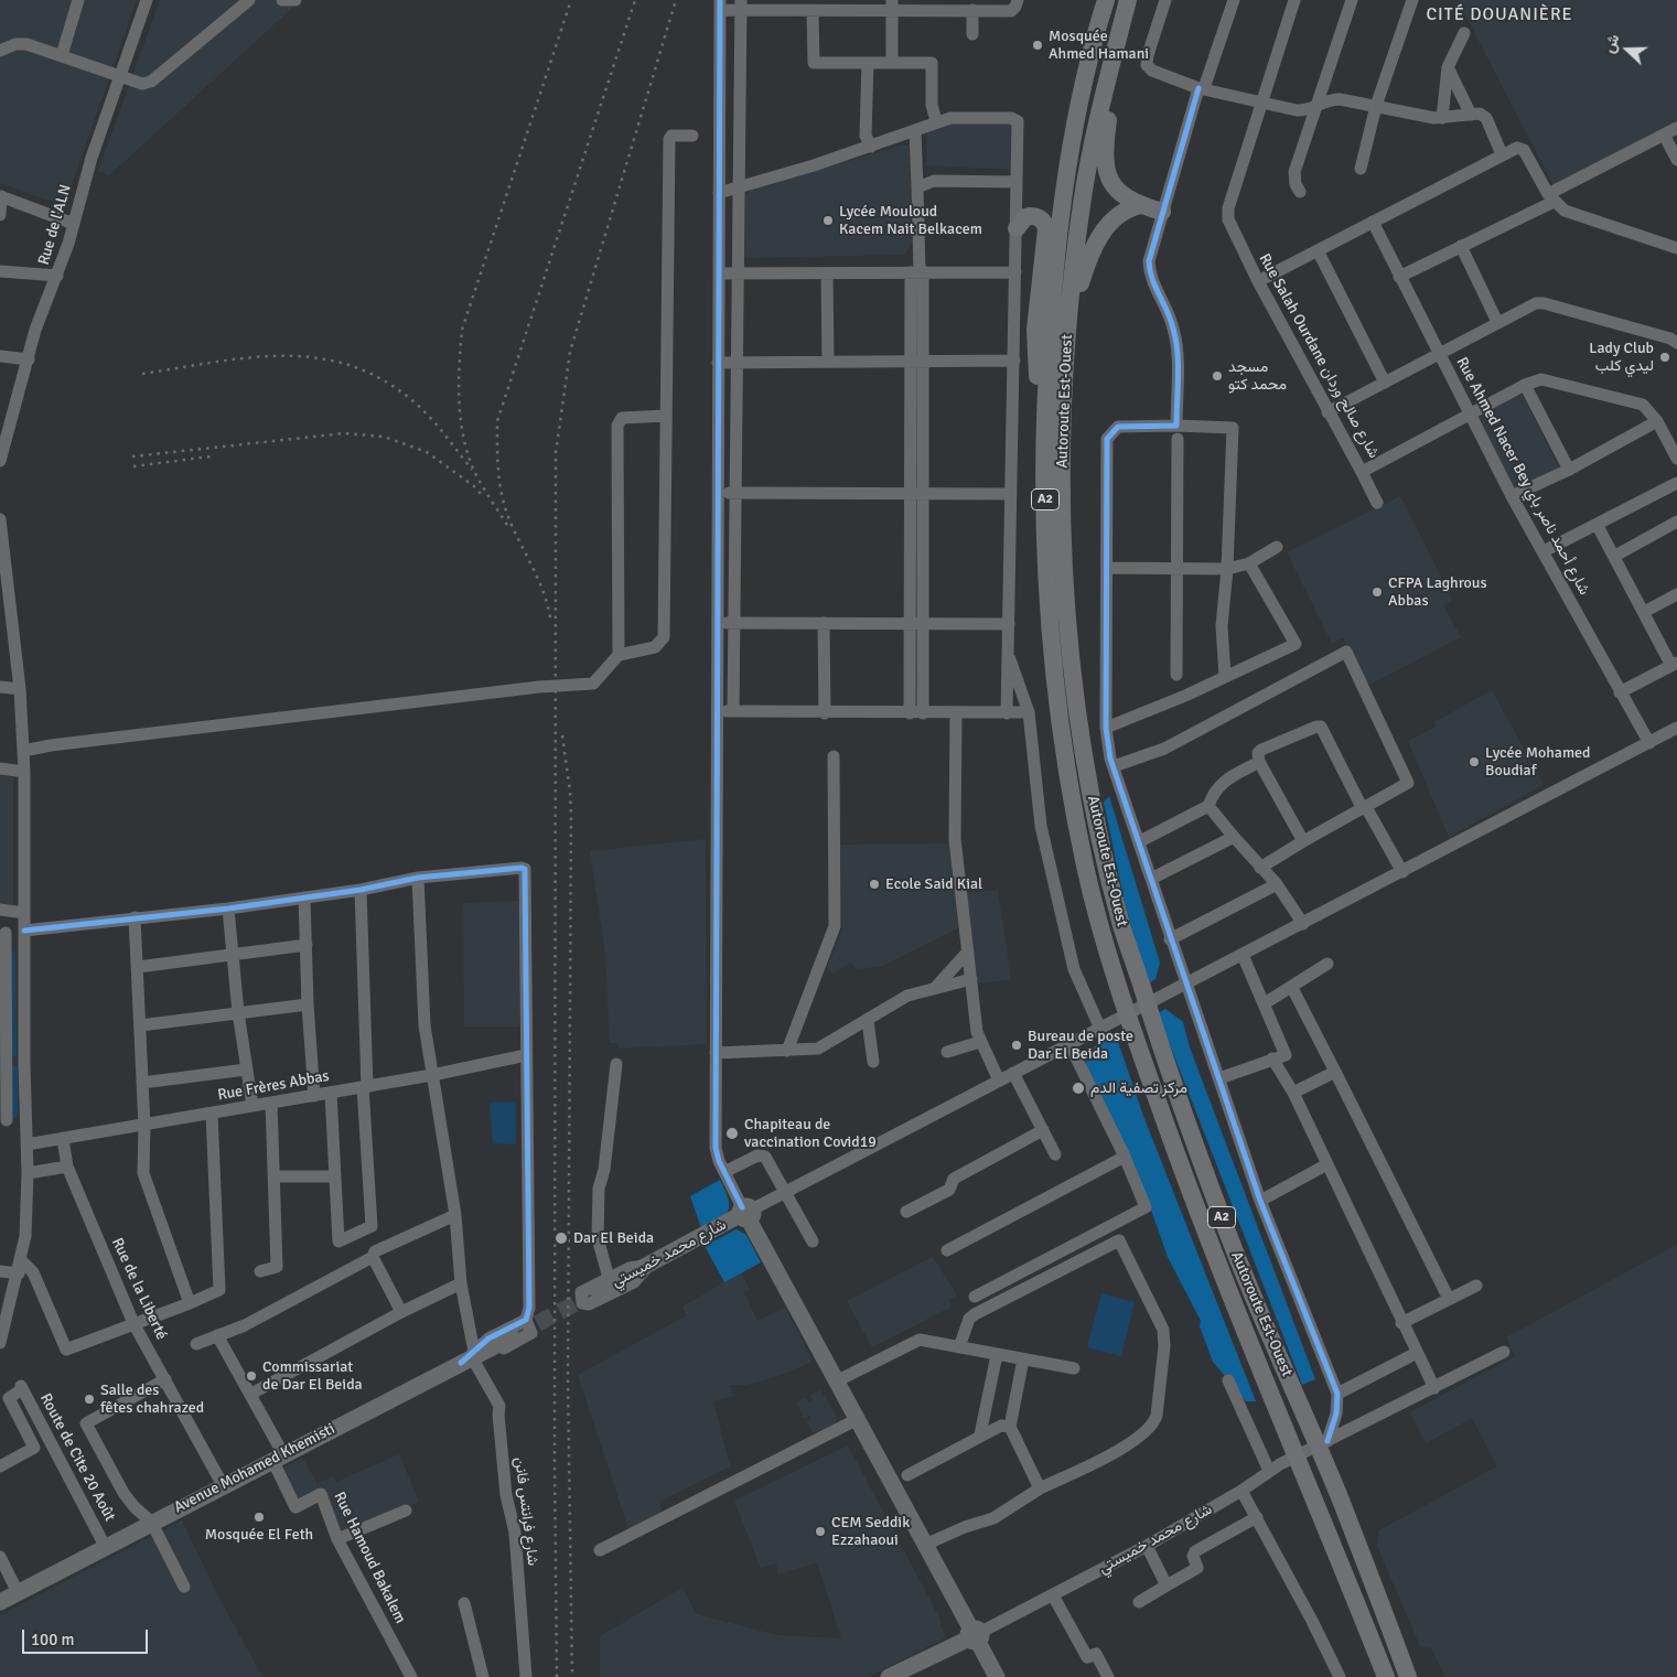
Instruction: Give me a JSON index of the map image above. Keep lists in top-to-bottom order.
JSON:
{
  "streets": {
    "highway": ["Autoroute Est-Ouest", "A2"],
    "main road": ["شارع محمد خميستي", "Avenue Mohamed Khemisti"],
    "street": [
      "Rue de l'ALN",
      "Rue Salah Ourdane شارع صالح وردان",
      "Rue Ahmed Nacer Bey شارع أحمد ناصر باي",
      "Rue Frères Abbas",
      "Rue de la Liberté",
      "Route de Cite 20 Août",
      "شارع فرانتس فانن",
      "Rue Hamoud Bakalem"
    ]
  },
  "crossings": [
    ["Rue Salah Ourdane شارع صالح وردان", "Rue Ahmed Nacer Bey شارع أحمد ناصر باي"],
    ["Rue Frères Abbas", "Rue de la Liberté"],
    ["Rue Frères Abbas", "شارع فرانتس فانن"],
    ["Rue de la Liberté", "Avenue Mohamed Khemisti"],
    ["Route de Cite 20 Août", "Avenue Mohamed Khemisti"],
    ["Avenue Mohamed Khemisti", "شارع فرانتس فانن"],
    ["Avenue Mohamed Khemisti", "Rue Hamoud Bakalem"]
  ],
  "districts": ["CITÉ DOUANIÈRE"],
  "places": [
    "Mosquée Ahmed Hamani",
    "Lycée Mouloud Kacem Nait Belkacem",
    "Lady Club ليدي كلب",
    "مسجد محمد كتو",
    "CFPA Laghrous Abbas",
    "Lycée Mohamed Boudiaf",
    "Ecole Said Kial",
    "Bureau de poste Dar El Beida",
    "مركز تصفية الدم",
    "Chapiteau de vaccination Covid19",
    "Dar El Beida",
    "Commissariat de Dar El Beida",
    "Salle des fêtes chahrazed",
    "Mosquée El Feth",
    "CEM Seddik Ezzahaoui"
  ],
  "scale_bar": "100 m",
  "north": "left"
}
